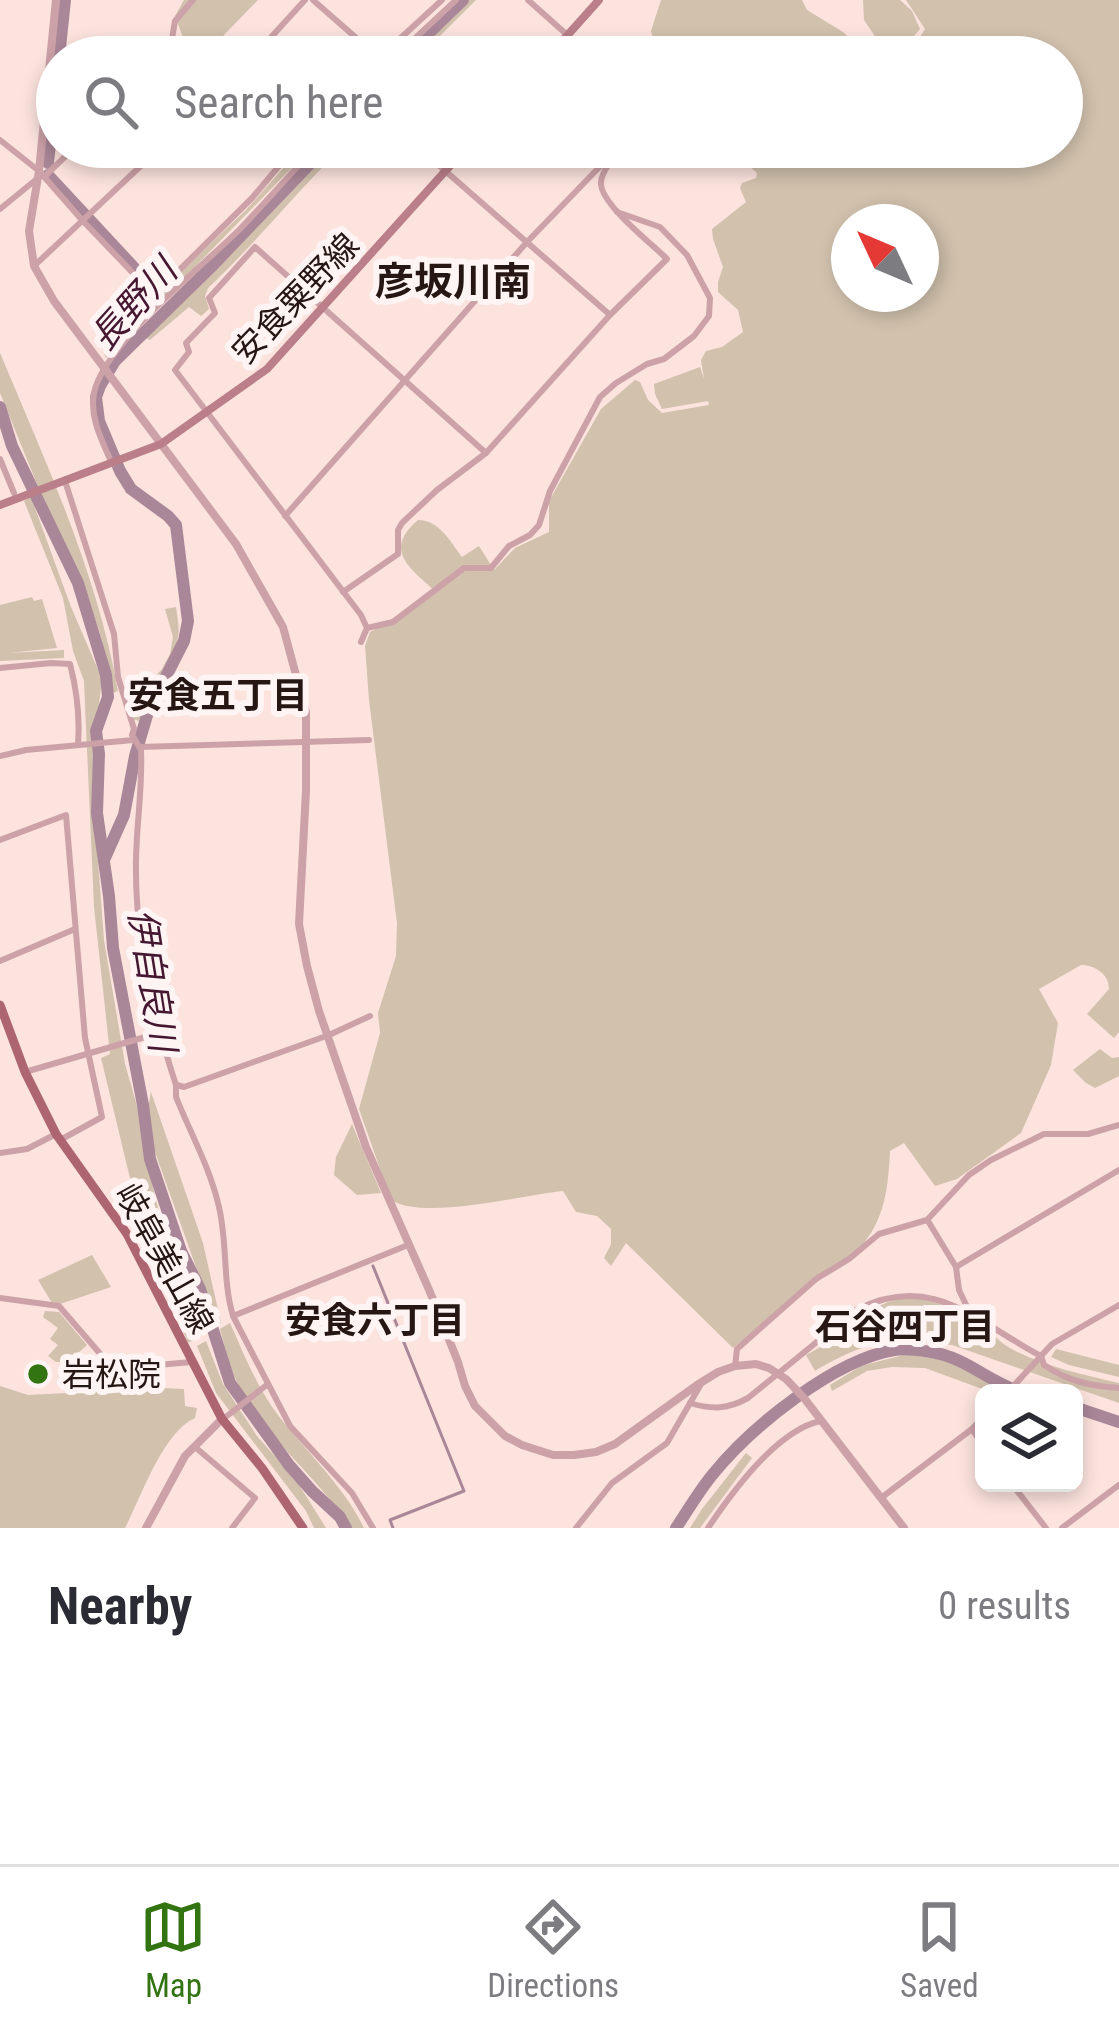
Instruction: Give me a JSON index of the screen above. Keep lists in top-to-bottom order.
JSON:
{
  "streets": {
    "main road": ["安食粟野線", "岐阜美山線"]
  },
  "districts": [
    "彦坂川南",
    "安食五丁目",
    "安食六丁目",
    "石谷四丁目"
  ],
  "water": ["長野川", "伊自良川"],
  "places": ["岩松院"],
  "north": "top left",
  "page": {
    "search": "Search here",
    "heading": ["Nearby", "0 results"],
    "nav": ["Map", "Directions", "Saved"]
  }
}
